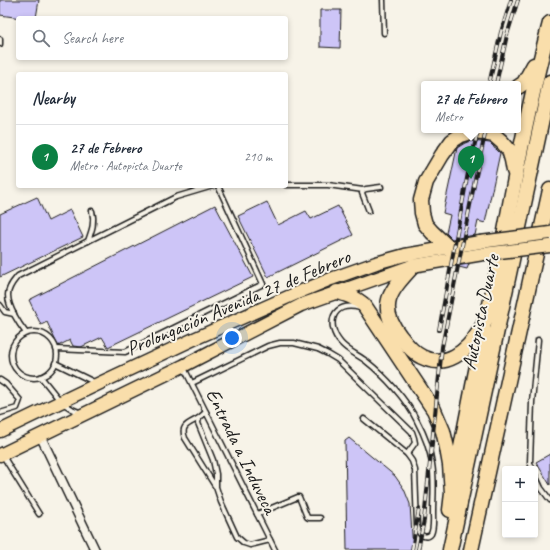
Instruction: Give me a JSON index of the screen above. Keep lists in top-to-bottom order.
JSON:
{
  "streets": {
    "highway": ["Autopista Duarte"],
    "main road": ["Prolongación Avenida 27 de Febrero"],
    "lane": ["Entrada a Induveca"]
  },
  "crossings": [
    ["Prolongación Avenida 27 de Febrero", "Entrada a Induveca"]
  ],
  "page": {
    "search": "Search here",
    "heading": "Nearby",
    "popup": ["27 de Febrero", "Metro"],
    "list": [
      {
        "mark": "1",
        "name": "27 de Febrero",
        "note": "Metro · Autopista Duarte",
        "value": "210 m"
      }
    ],
    "pins": "1",
    "map_buttons": ["+", "−"]
  }
}
